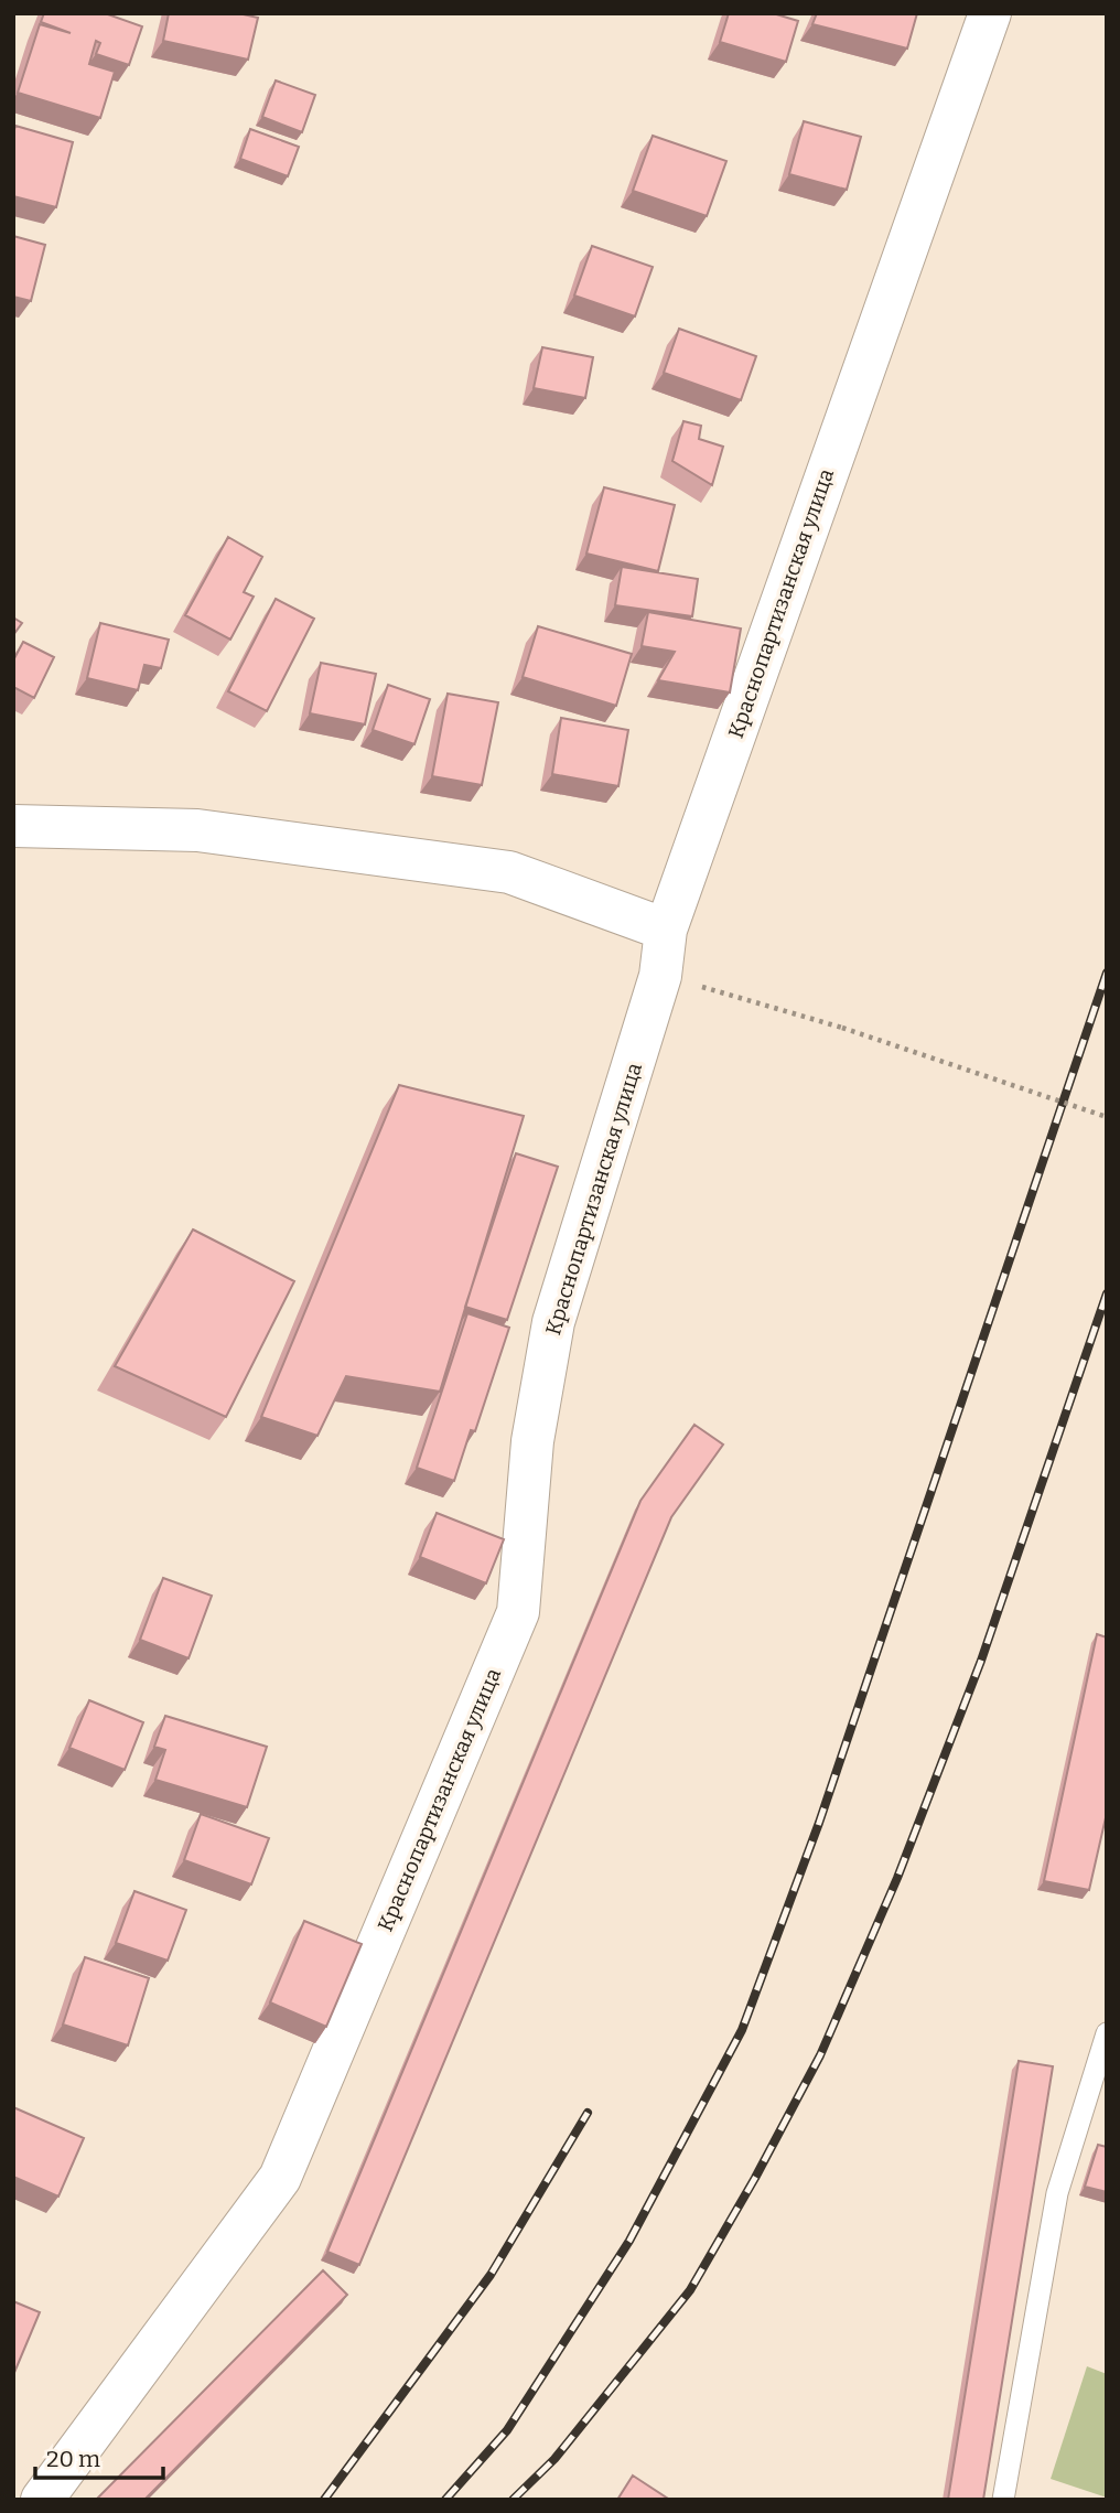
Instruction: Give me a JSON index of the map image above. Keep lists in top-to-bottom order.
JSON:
{
  "streets": {
    "street": ["Краснопартизанская улица"]
  },
  "scale_bar": "20 m"
}
